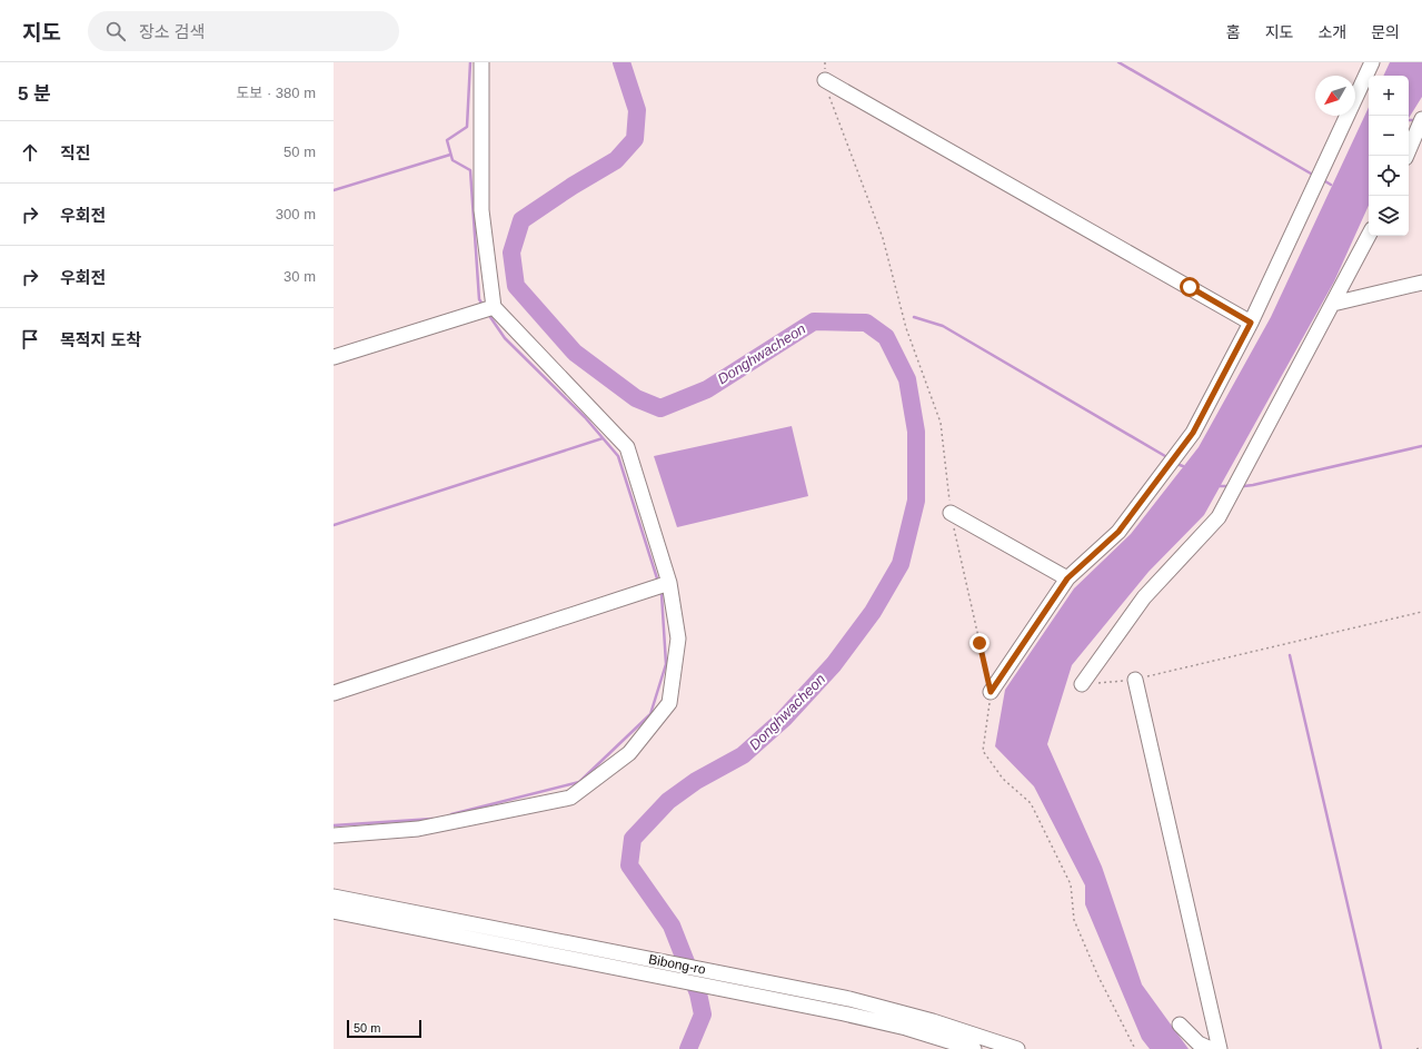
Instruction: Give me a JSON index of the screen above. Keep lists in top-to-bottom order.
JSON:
{
  "streets": {
    "street": ["Bibong-ro"]
  },
  "water": ["Donghwacheon"],
  "scale_bar": "50 m",
  "north": "bottom left",
  "page": {
    "header": "지도",
    "search": "장소 검색",
    "nav": [
      "홈",
      "지도",
      "소개",
      "문의"
    ],
    "heading": ["5 분", "도보 · 380 m"],
    "map_buttons": ["+", "−"],
    "list": [
      ["직진", "50 m"],
      ["우회전", "300 m"],
      ["우회전", "30 m"],
      "목적지 도착"
    ],
    "scale": "50 m"
  }
}
